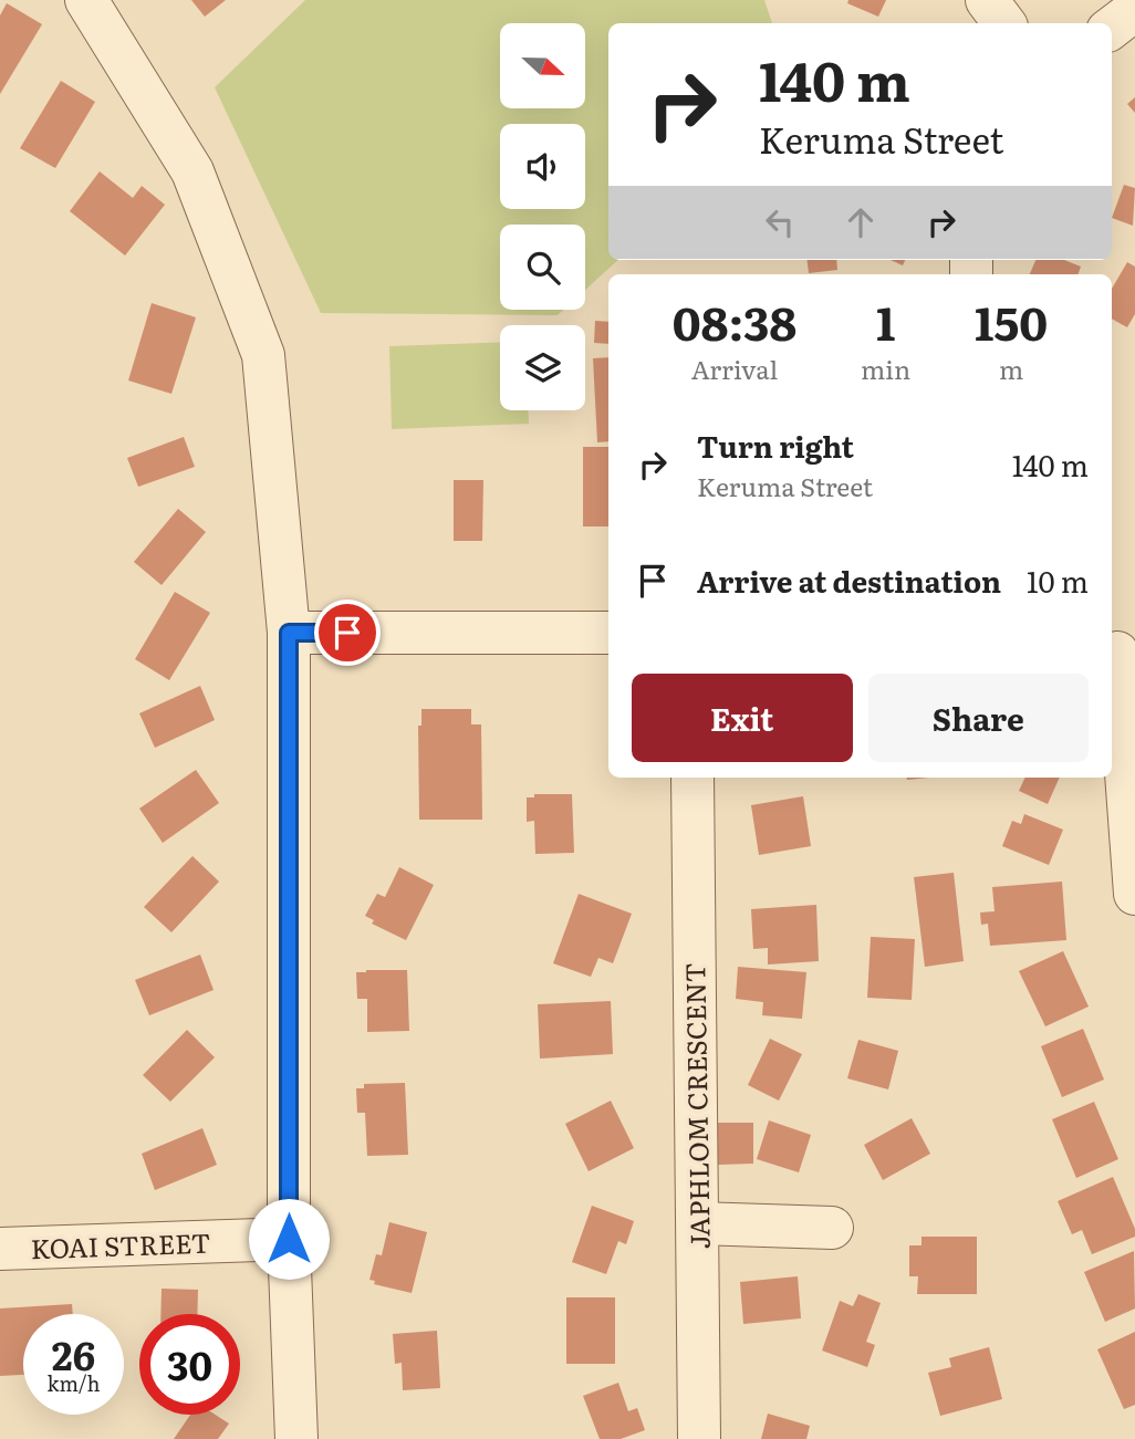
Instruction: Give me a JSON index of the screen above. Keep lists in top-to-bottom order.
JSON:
{
  "streets": {
    "street": ["JAPHLOM CRESCENT", "KOAI STREET"]
  },
  "north": "right",
  "page": {
    "turn": ["140 m", "Keruma Street"],
    "eta": [
      "08:38",
      "Arrival",
      "1",
      "min",
      "150",
      "m"
    ],
    "list": [
      {
        "name": "Turn right",
        "note": "Keruma Street",
        "value": "140 m"
      },
      {
        "name": "Arrive at destination",
        "value": "10 m"
      }
    ],
    "buttons": ["Exit", "Share"],
    "speed": "26 km/h",
    "limit": "30"
  }
}
